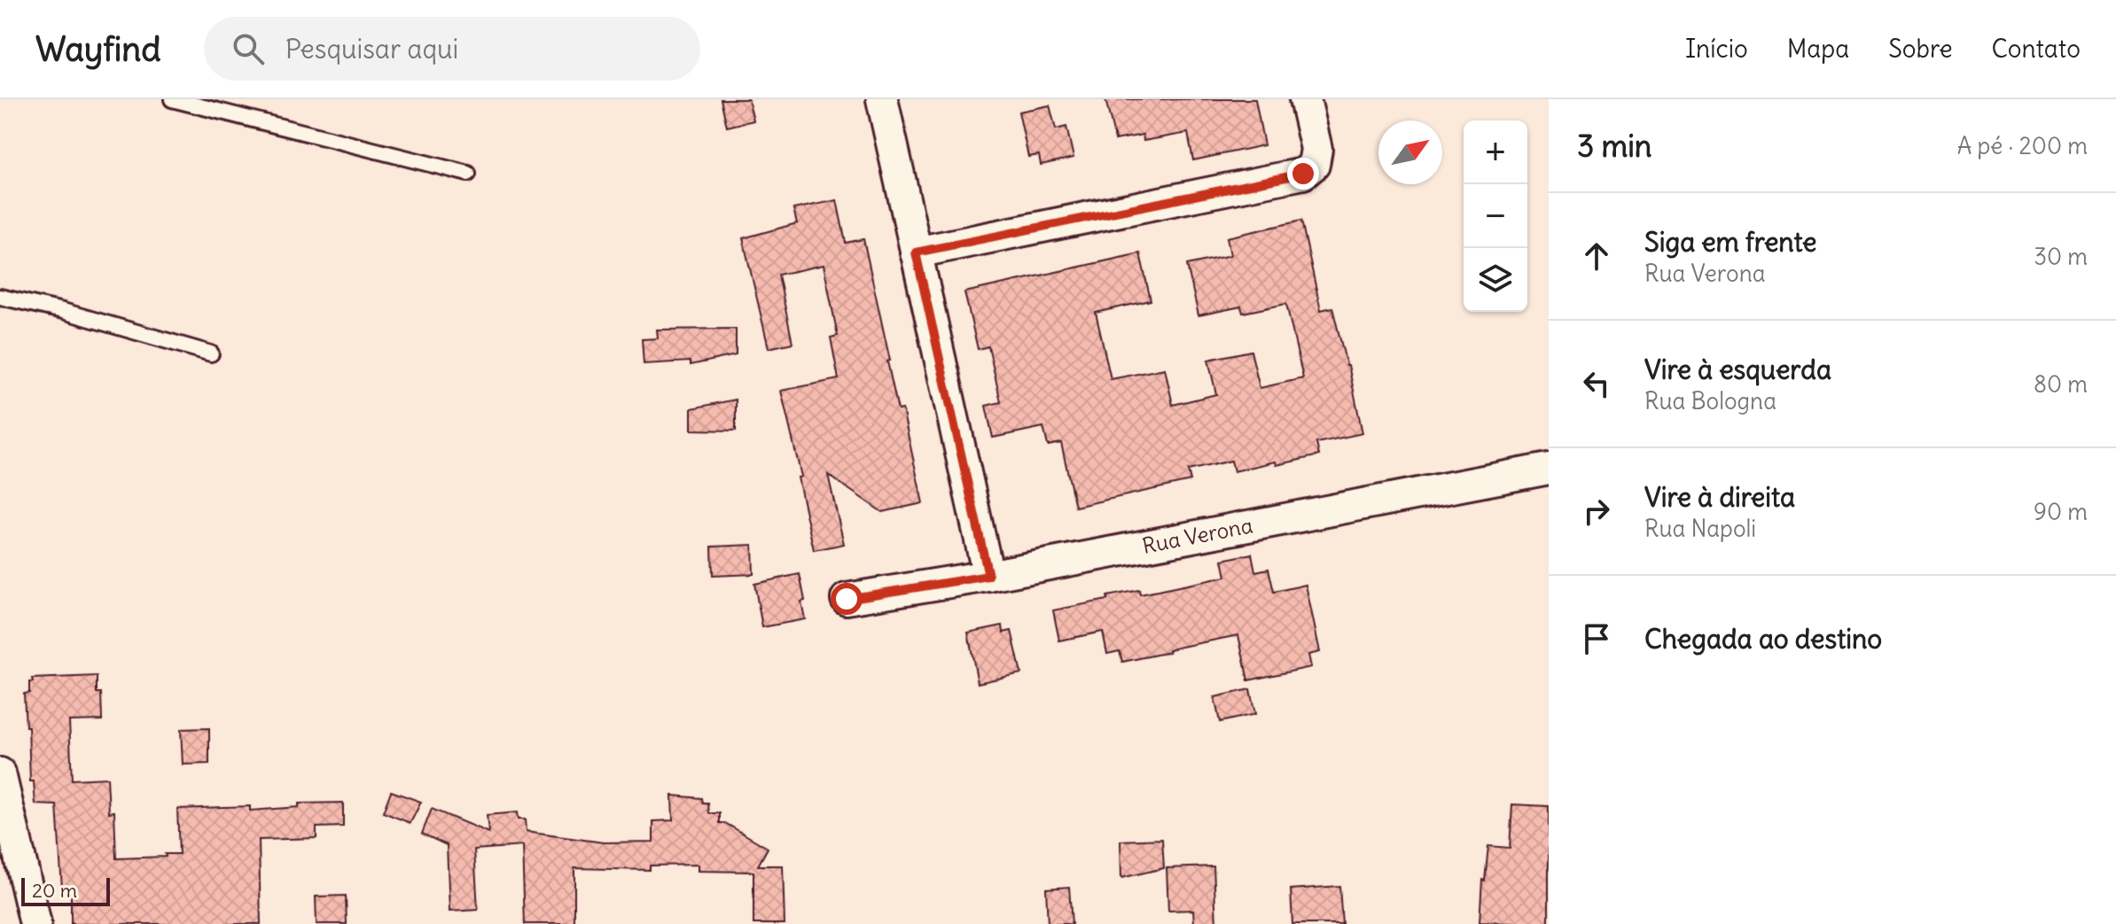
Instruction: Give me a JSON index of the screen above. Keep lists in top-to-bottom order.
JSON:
{
  "streets": {
    "street": ["Rua Verona"]
  },
  "scale_bar": "20 m",
  "north": "top right",
  "page": {
    "header": "Wayfind",
    "search": "Pesquisar aqui",
    "nav": [
      "Início",
      "Mapa",
      "Sobre",
      "Contato"
    ],
    "heading": ["3 min", "A pé · 200 m"],
    "map_buttons": ["+", "−"],
    "list": [
      ["Siga em frente", "Rua Verona", "30 m"],
      ["Vire à esquerda", "Rua Bologna", "80 m"],
      ["Vire à direita", "Rua Napoli", "90 m"],
      "Chegada ao destino"
    ],
    "scale": "20 m"
  }
}
